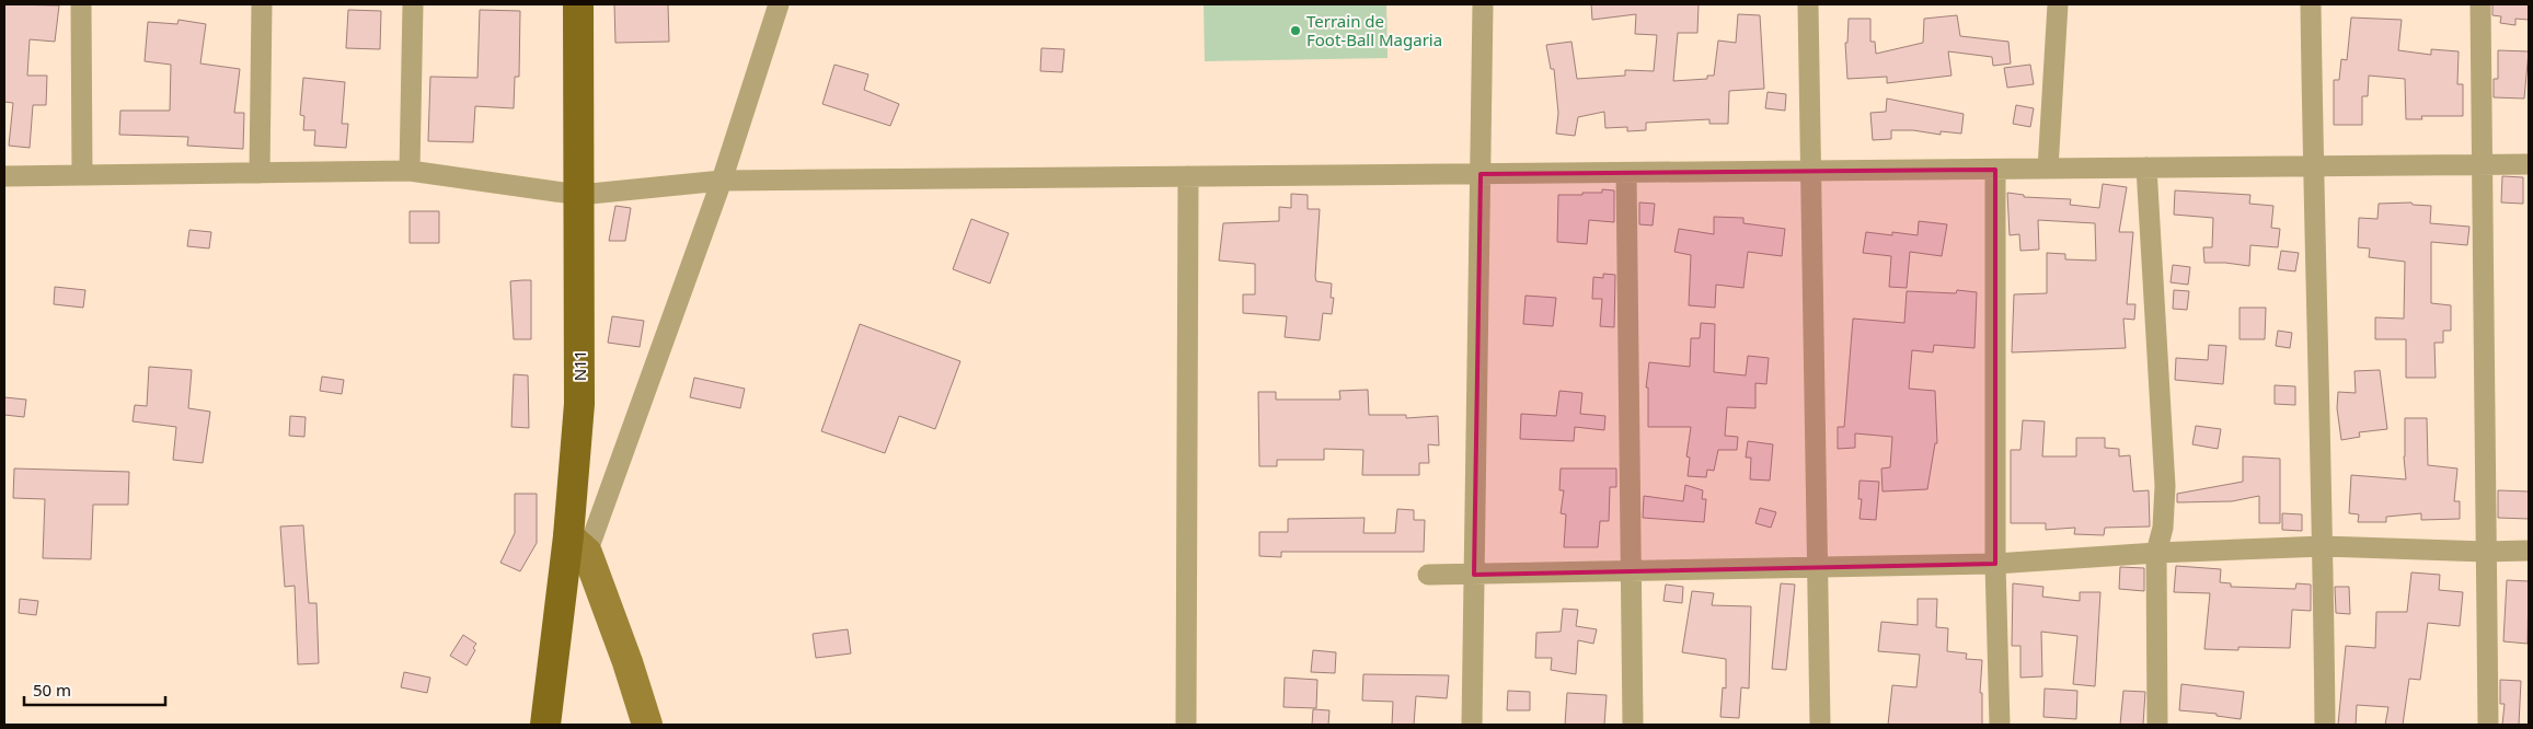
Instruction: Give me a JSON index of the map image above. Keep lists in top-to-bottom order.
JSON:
{
  "streets": {
    "main road": ["N11"]
  },
  "places": ["Terrain de Foot-Ball Magaria"],
  "scale_bar": "50 m"
}
